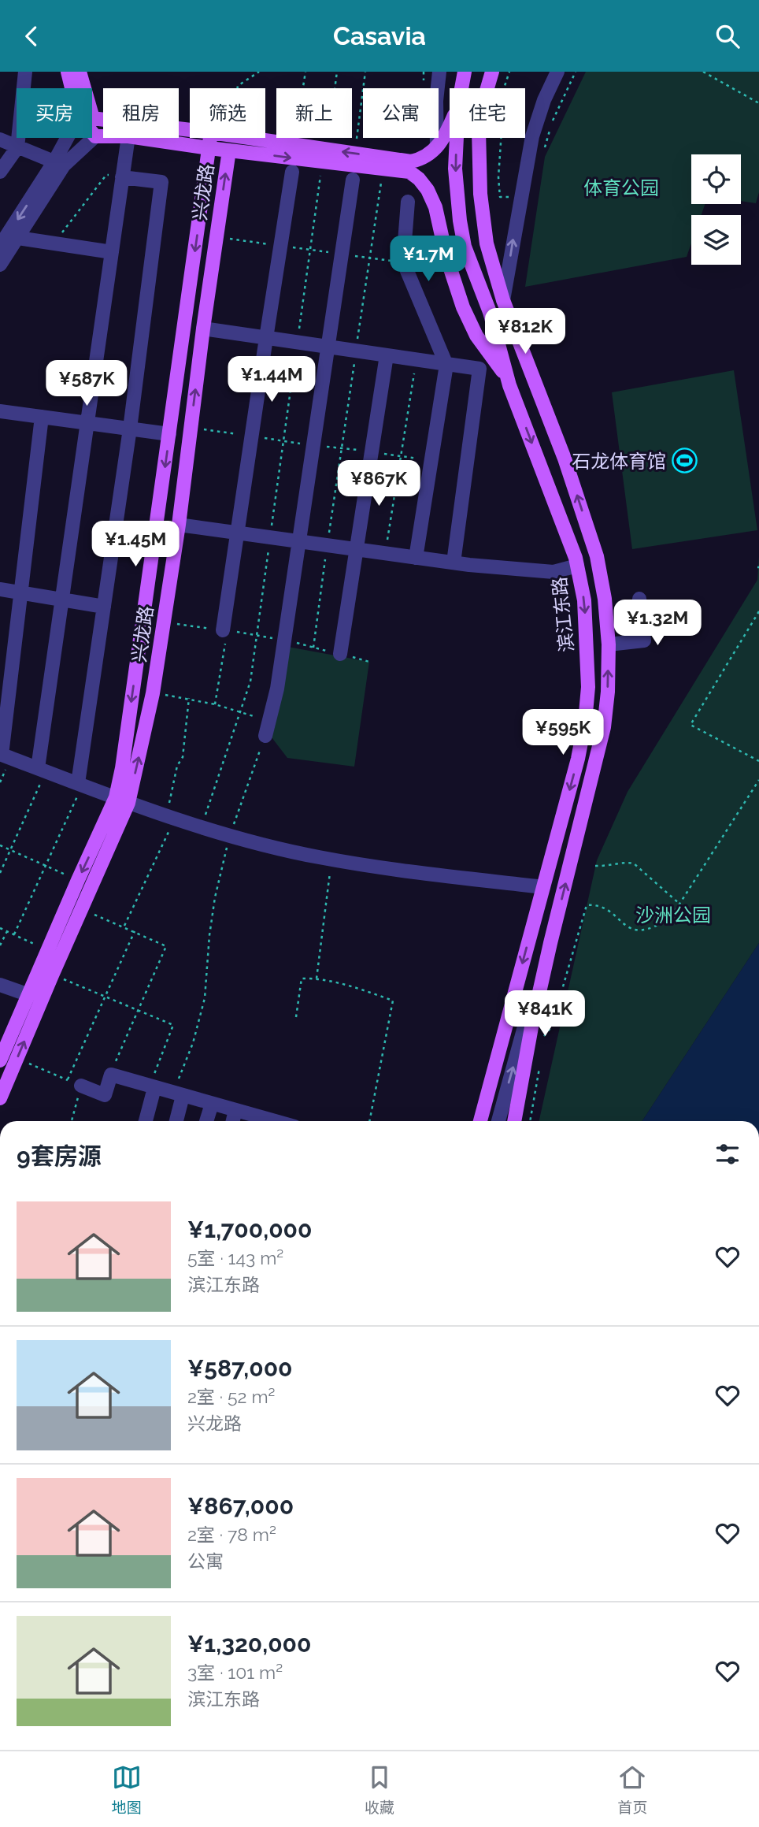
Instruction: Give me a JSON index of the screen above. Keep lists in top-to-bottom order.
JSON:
{
  "streets": {
    "main road": ["兴龙路", "滨江东路"]
  },
  "parks": ["体育公园", "沙洲公园"],
  "places": {
    "sports": ["石龙体育馆"]
  },
  "page": {
    "header": "Casavia",
    "chip": [
      "买房",
      "租房",
      "筛选",
      "新上",
      "公寓",
      "住宅"
    ],
    "price": [
      "¥1.7M",
      "¥812K",
      "¥1.44M",
      "¥587K",
      "¥867K",
      "¥1.45M",
      "¥1.32M",
      "¥595K",
      "¥841K"
    ],
    "heading": "9套房源",
    "list": [
      {
        "name": "¥1,700,000",
        "note": "5室 · 143 m² · 滨江东路"
      },
      {
        "name": "¥587,000",
        "note": "2室 · 52 m² · 兴龙路"
      },
      {
        "name": "¥867,000",
        "note": "2室 · 78 m² · 公寓"
      },
      {
        "name": "¥1,320,000",
        "note": "3室 · 101 m² · 滨江东路"
      }
    ],
    "tabs": ["地图", "收藏", "首页"]
  }
}
